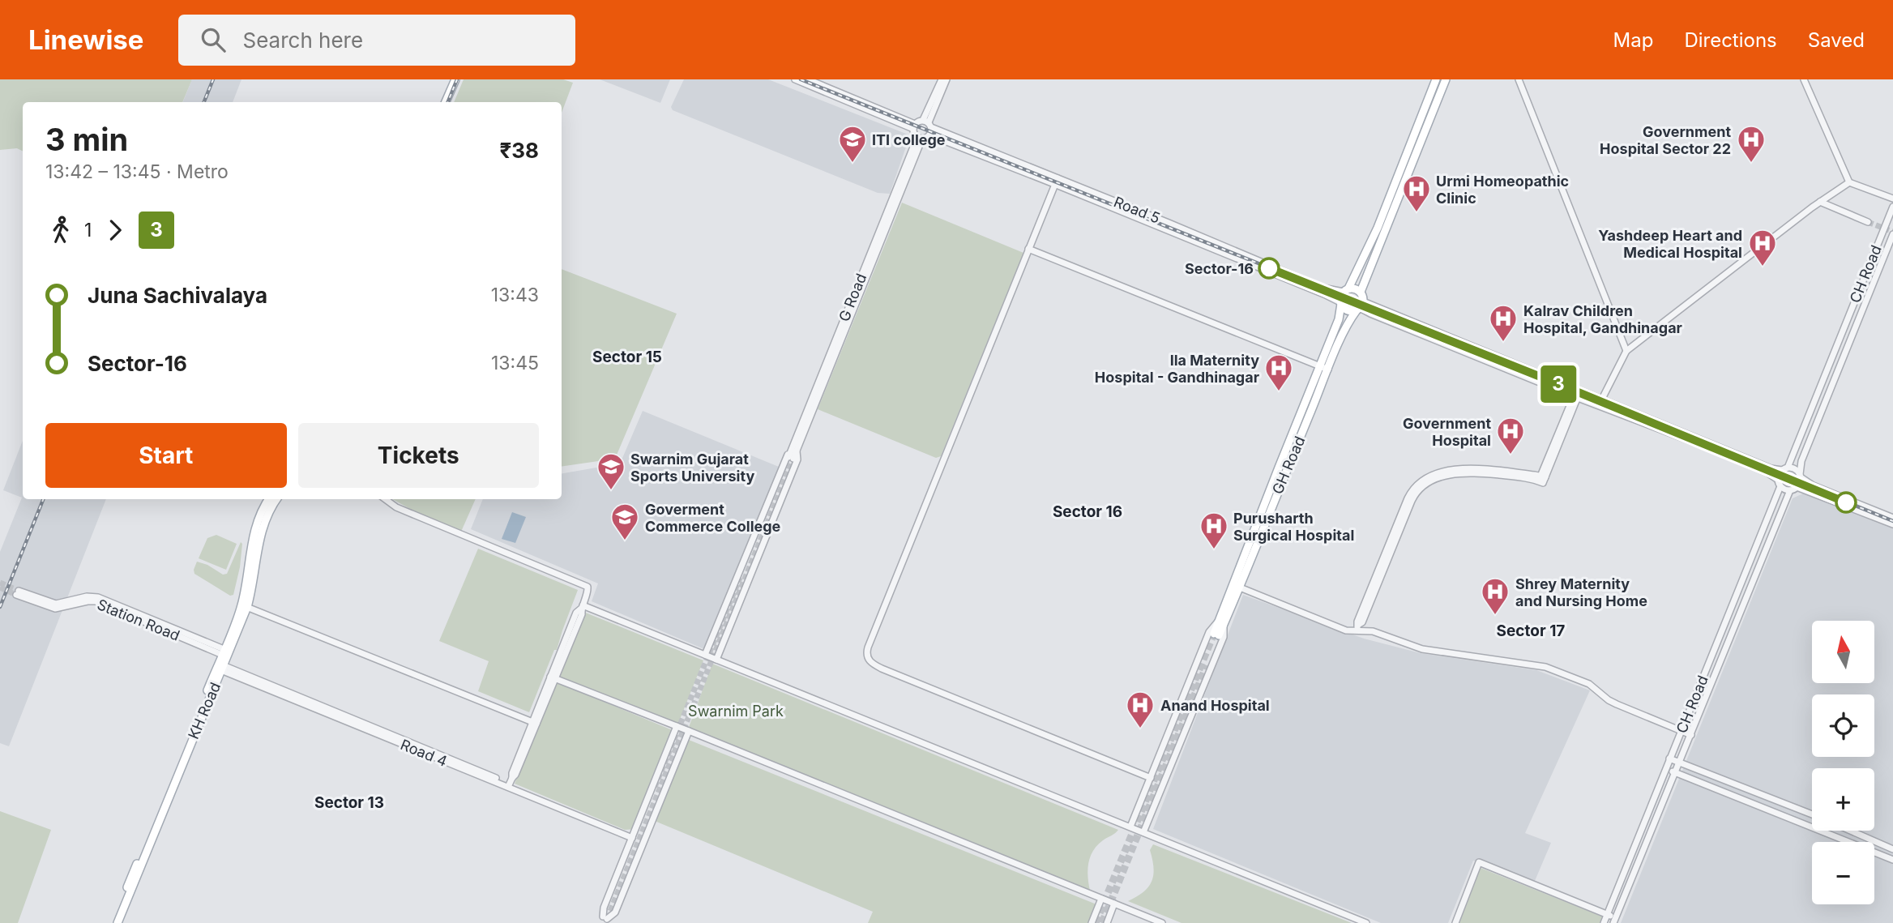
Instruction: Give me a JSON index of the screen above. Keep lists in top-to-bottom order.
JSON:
{
  "streets": {
    "main road": ["GH Road", "KH Road"],
    "street": [
      "Road 5",
      "CH Road",
      "G Road",
      "Station Road",
      "Road 4"
    ]
  },
  "crossings": [
    ["Road 5", "GH Road"],
    ["Station Road", "KH Road"],
    ["KH Road", "Road 4"]
  ],
  "districts": [
    "Sector 15",
    "Sector 16",
    "Sector 17",
    "Sector 13"
  ],
  "parks": ["Swarnim Park"],
  "places": {
    "school or university": ["ITI college", "Swarnim Gujarat Sports University", "Goverment Commerce College"],
    "hospital": [
      "Government Hospital Sector 22",
      "Urmi Homeopathic Clinic",
      "Yashdeep Heart and Medical Hospital",
      "Kalrav Children Hospital, Gandhinagar",
      "Ila Maternity Hospital - Gandhinagar",
      "Government Hospital",
      "Purusharth Surgical Hospital",
      "Shrey Maternity and Nursing Home",
      "Anand Hospital"
    ],
    "other": ["Sector-16"]
  },
  "lines": ["metro line 3"],
  "north": "top",
  "page": {
    "header": "Linewise",
    "search": "Search here",
    "nav": ["Map", "Directions", "Saved"],
    "on_map": "3",
    "heading": ["3 min", "13:42 – 13:45 · Metro", "₹38"],
    "legs": ["1", "3"],
    "list": [
      {
        "name": "Juna Sachivalaya",
        "value": "13:43"
      },
      {
        "name": "Sector-16",
        "value": "13:45"
      }
    ],
    "buttons": ["Start", "Tickets"],
    "map_buttons": ["+", "−"]
  }
}
